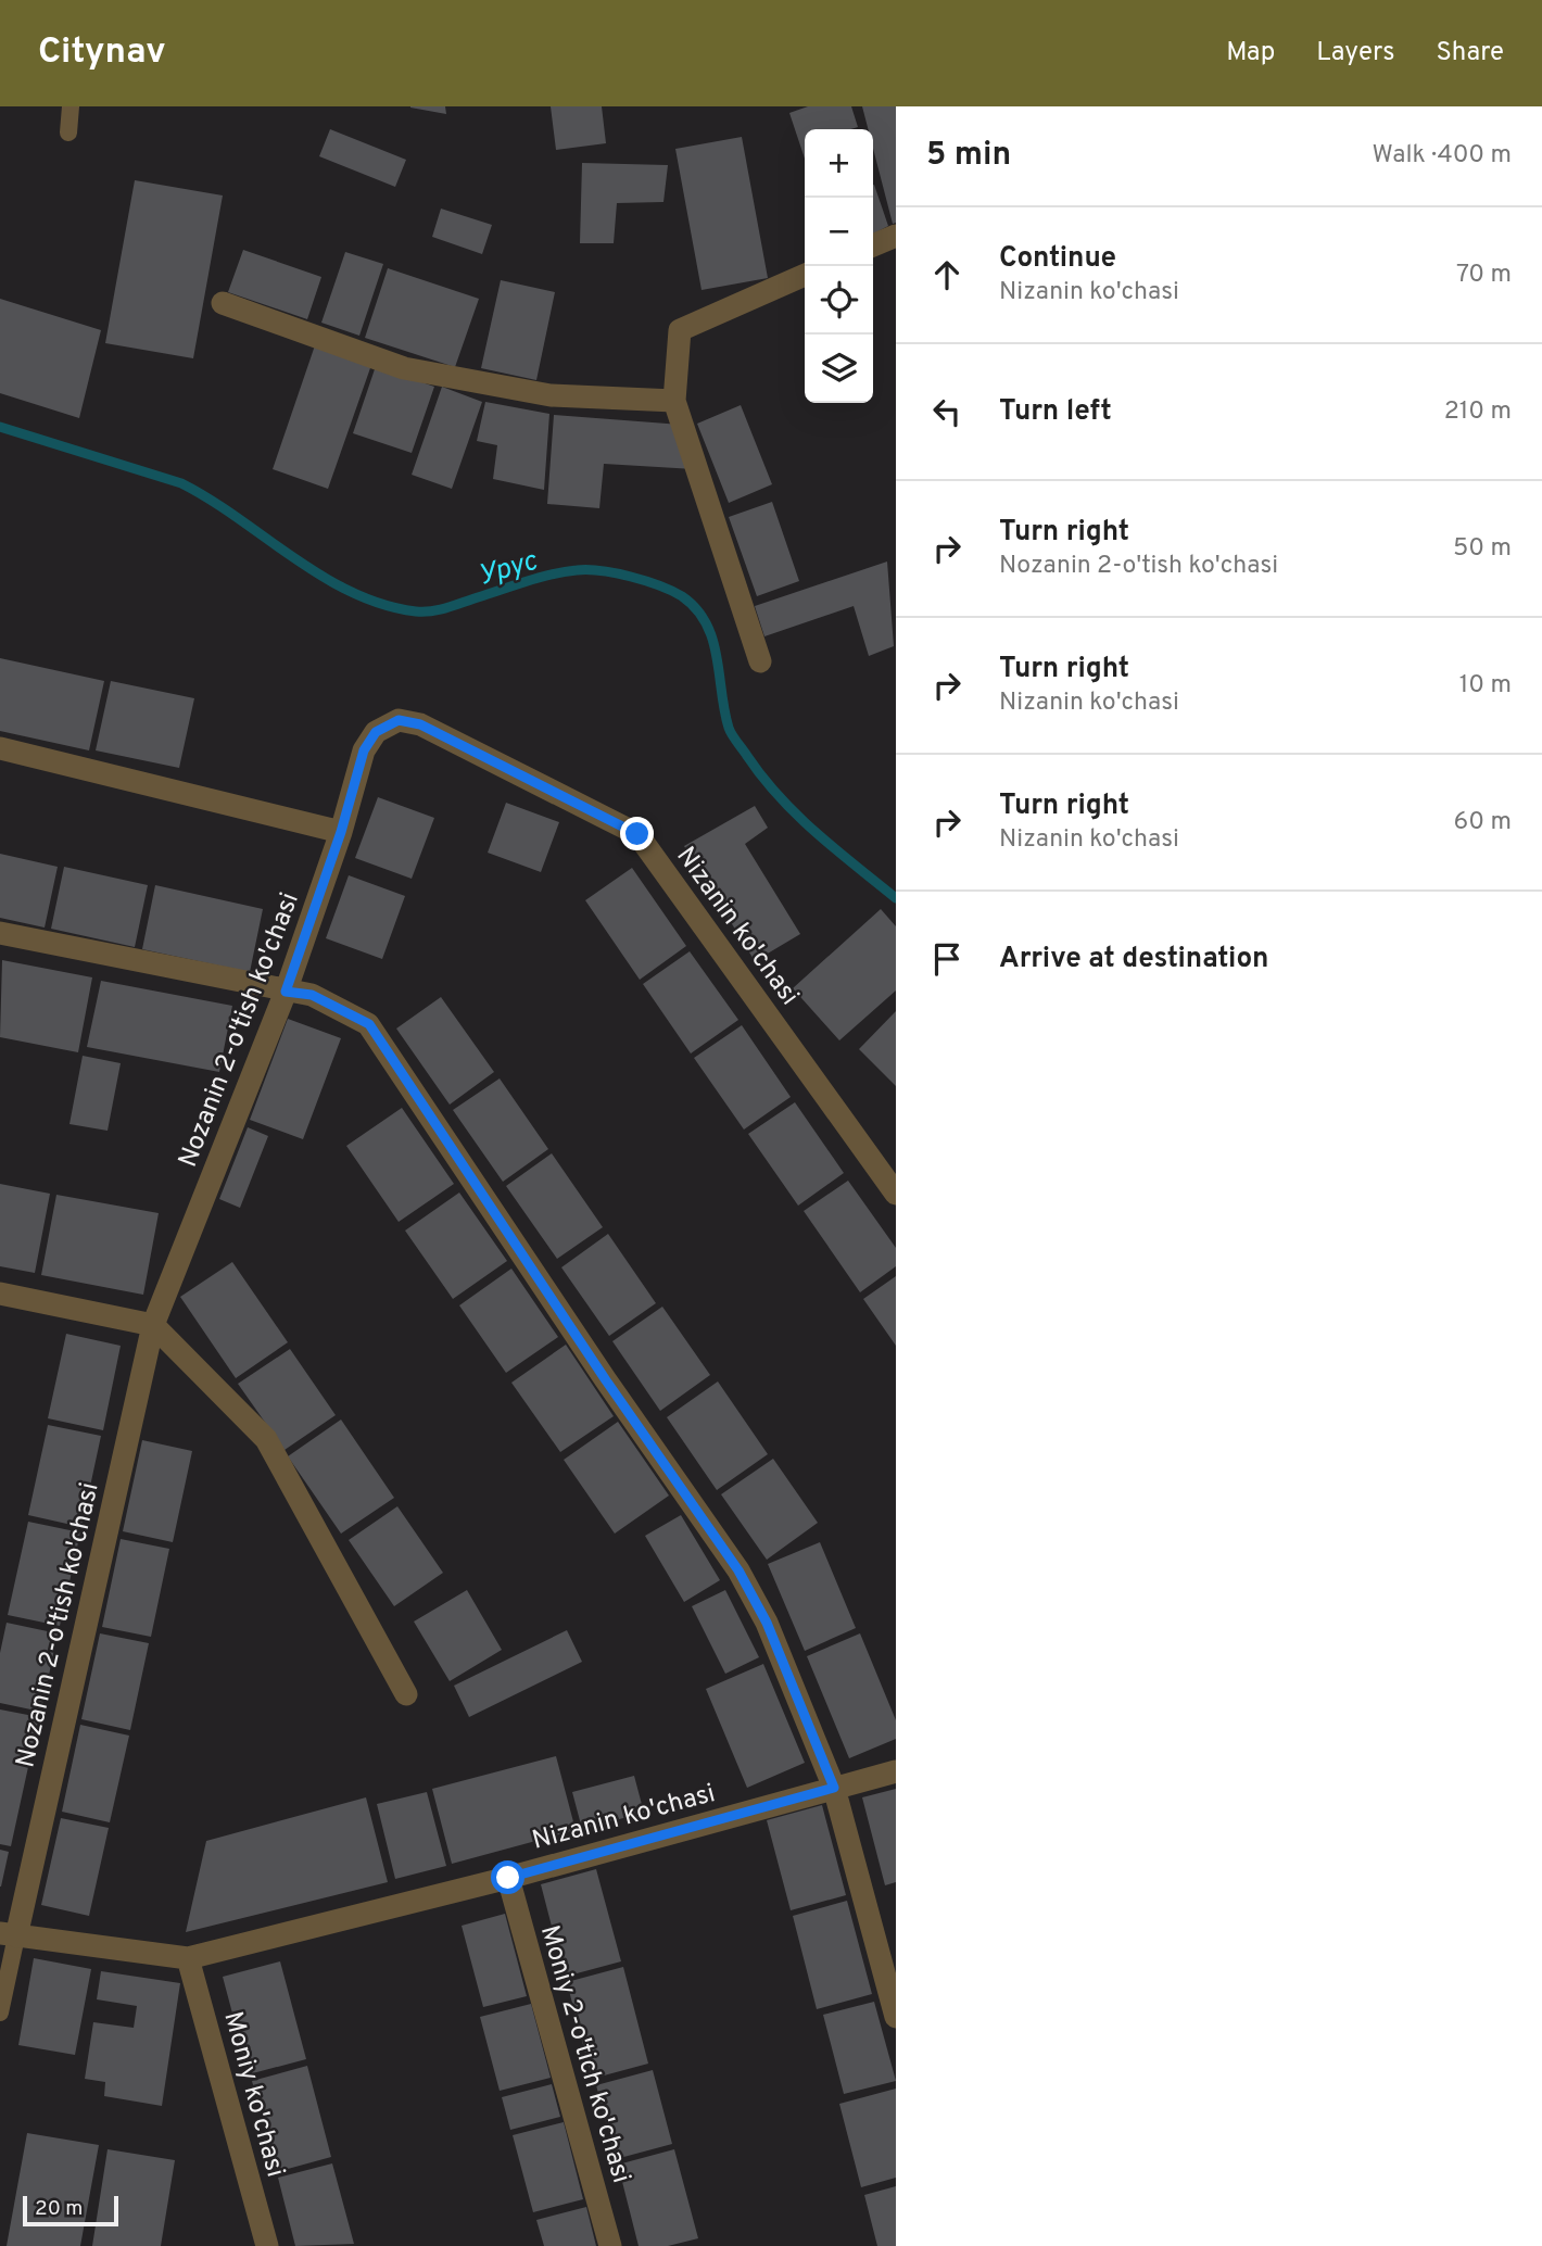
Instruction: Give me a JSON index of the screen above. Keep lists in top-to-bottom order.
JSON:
{
  "streets": {
    "street": [
      "Nizanin ko'chasi",
      "Nozanin 2-o'tish ko'chasi",
      "Moniy 2-o'tich ko'chasi",
      "Moniy ko'chasi"
    ]
  },
  "crossings": [
    ["Nizanin ko'chasi", "Nozanin 2-o'tish ko'chasi"],
    ["Nizanin ko'chasi", "Moniy 2-o'tich ko'chasi"],
    ["Nizanin ko'chasi", "Moniy ko'chasi"]
  ],
  "water": ["Урус"],
  "scale_bar": "20 m",
  "page": {
    "header": "Citynav",
    "nav": ["Map", "Layers", "Share"],
    "heading": ["5 min", "Walk · 400 m"],
    "map_buttons": ["+", "−"],
    "list": [
      ["Continue", "Nizanin ko'chasi", "70 m"],
      ["Turn left", "210 m"],
      ["Turn right", "Nozanin 2-o'tish ko'chasi", "50 m"],
      ["Turn right", "Nizanin ko'chasi", "10 m"],
      ["Turn right", "Nizanin ko'chasi", "60 m"],
      "Arrive at destination"
    ],
    "scale": "20 m"
  }
}
